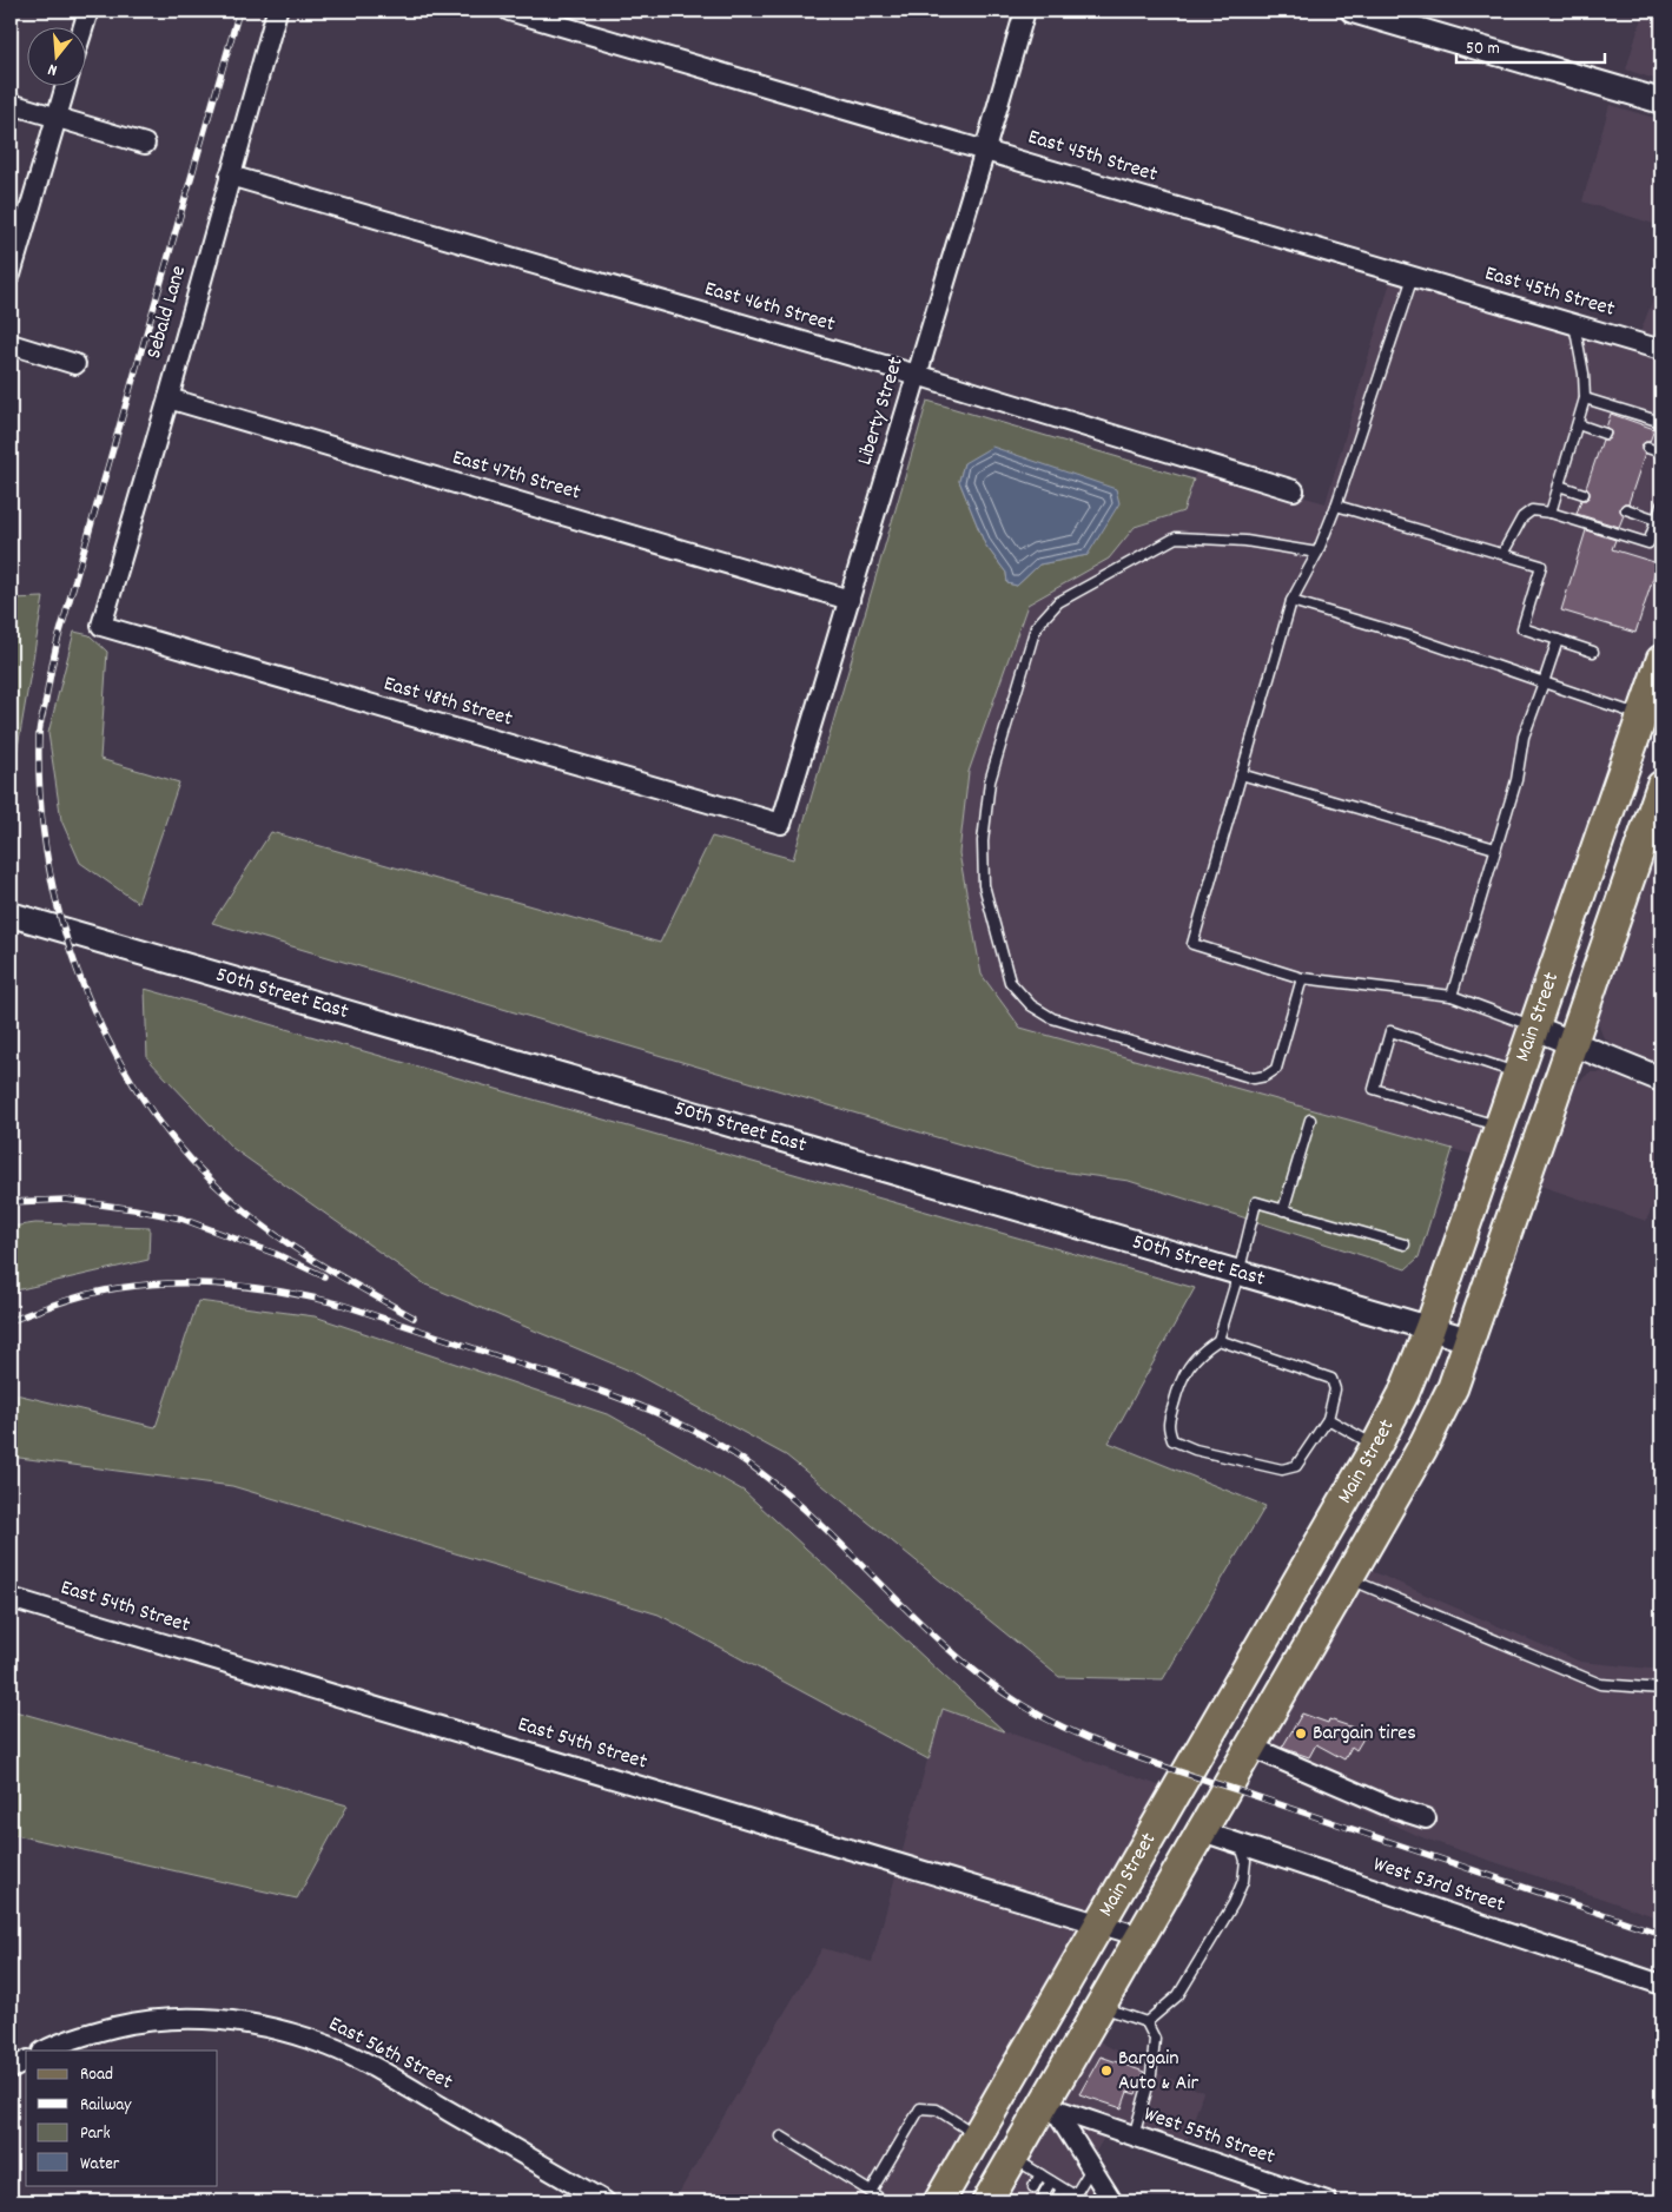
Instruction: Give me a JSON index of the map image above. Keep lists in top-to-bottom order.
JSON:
{
  "streets": {
    "main road": ["Main Street"],
    "street": [
      "East 45th Street",
      "East 46th Street",
      "Sebald Lane",
      "Liberty Street",
      "East 47th Street",
      "East 48th Street",
      "50th Street East",
      "East 54th Street",
      "West 53rd Street",
      "East 56th Street",
      "West 55th Street"
    ]
  },
  "crossings": [
    ["East 45th Street", "Liberty Street"],
    ["East 46th Street", "Sebald Lane"],
    ["East 46th Street", "Liberty Street"],
    ["Sebald Lane", "East 47th Street"],
    ["Sebald Lane", "East 48th Street"],
    ["Liberty Street", "East 47th Street"],
    ["Liberty Street", "East 48th Street"],
    ["50th Street East", "Main Street"],
    ["Main Street", "East 54th Street"],
    ["Main Street", "West 53rd Street"],
    ["Main Street", "West 55th Street"]
  ],
  "places": ["Bargain tires", "Bargain Auto & Air"],
  "legend": [
    "Road",
    "Railway",
    "Park",
    "Water"
  ],
  "scale_bar": "50 m",
  "north": "bottom"
}
